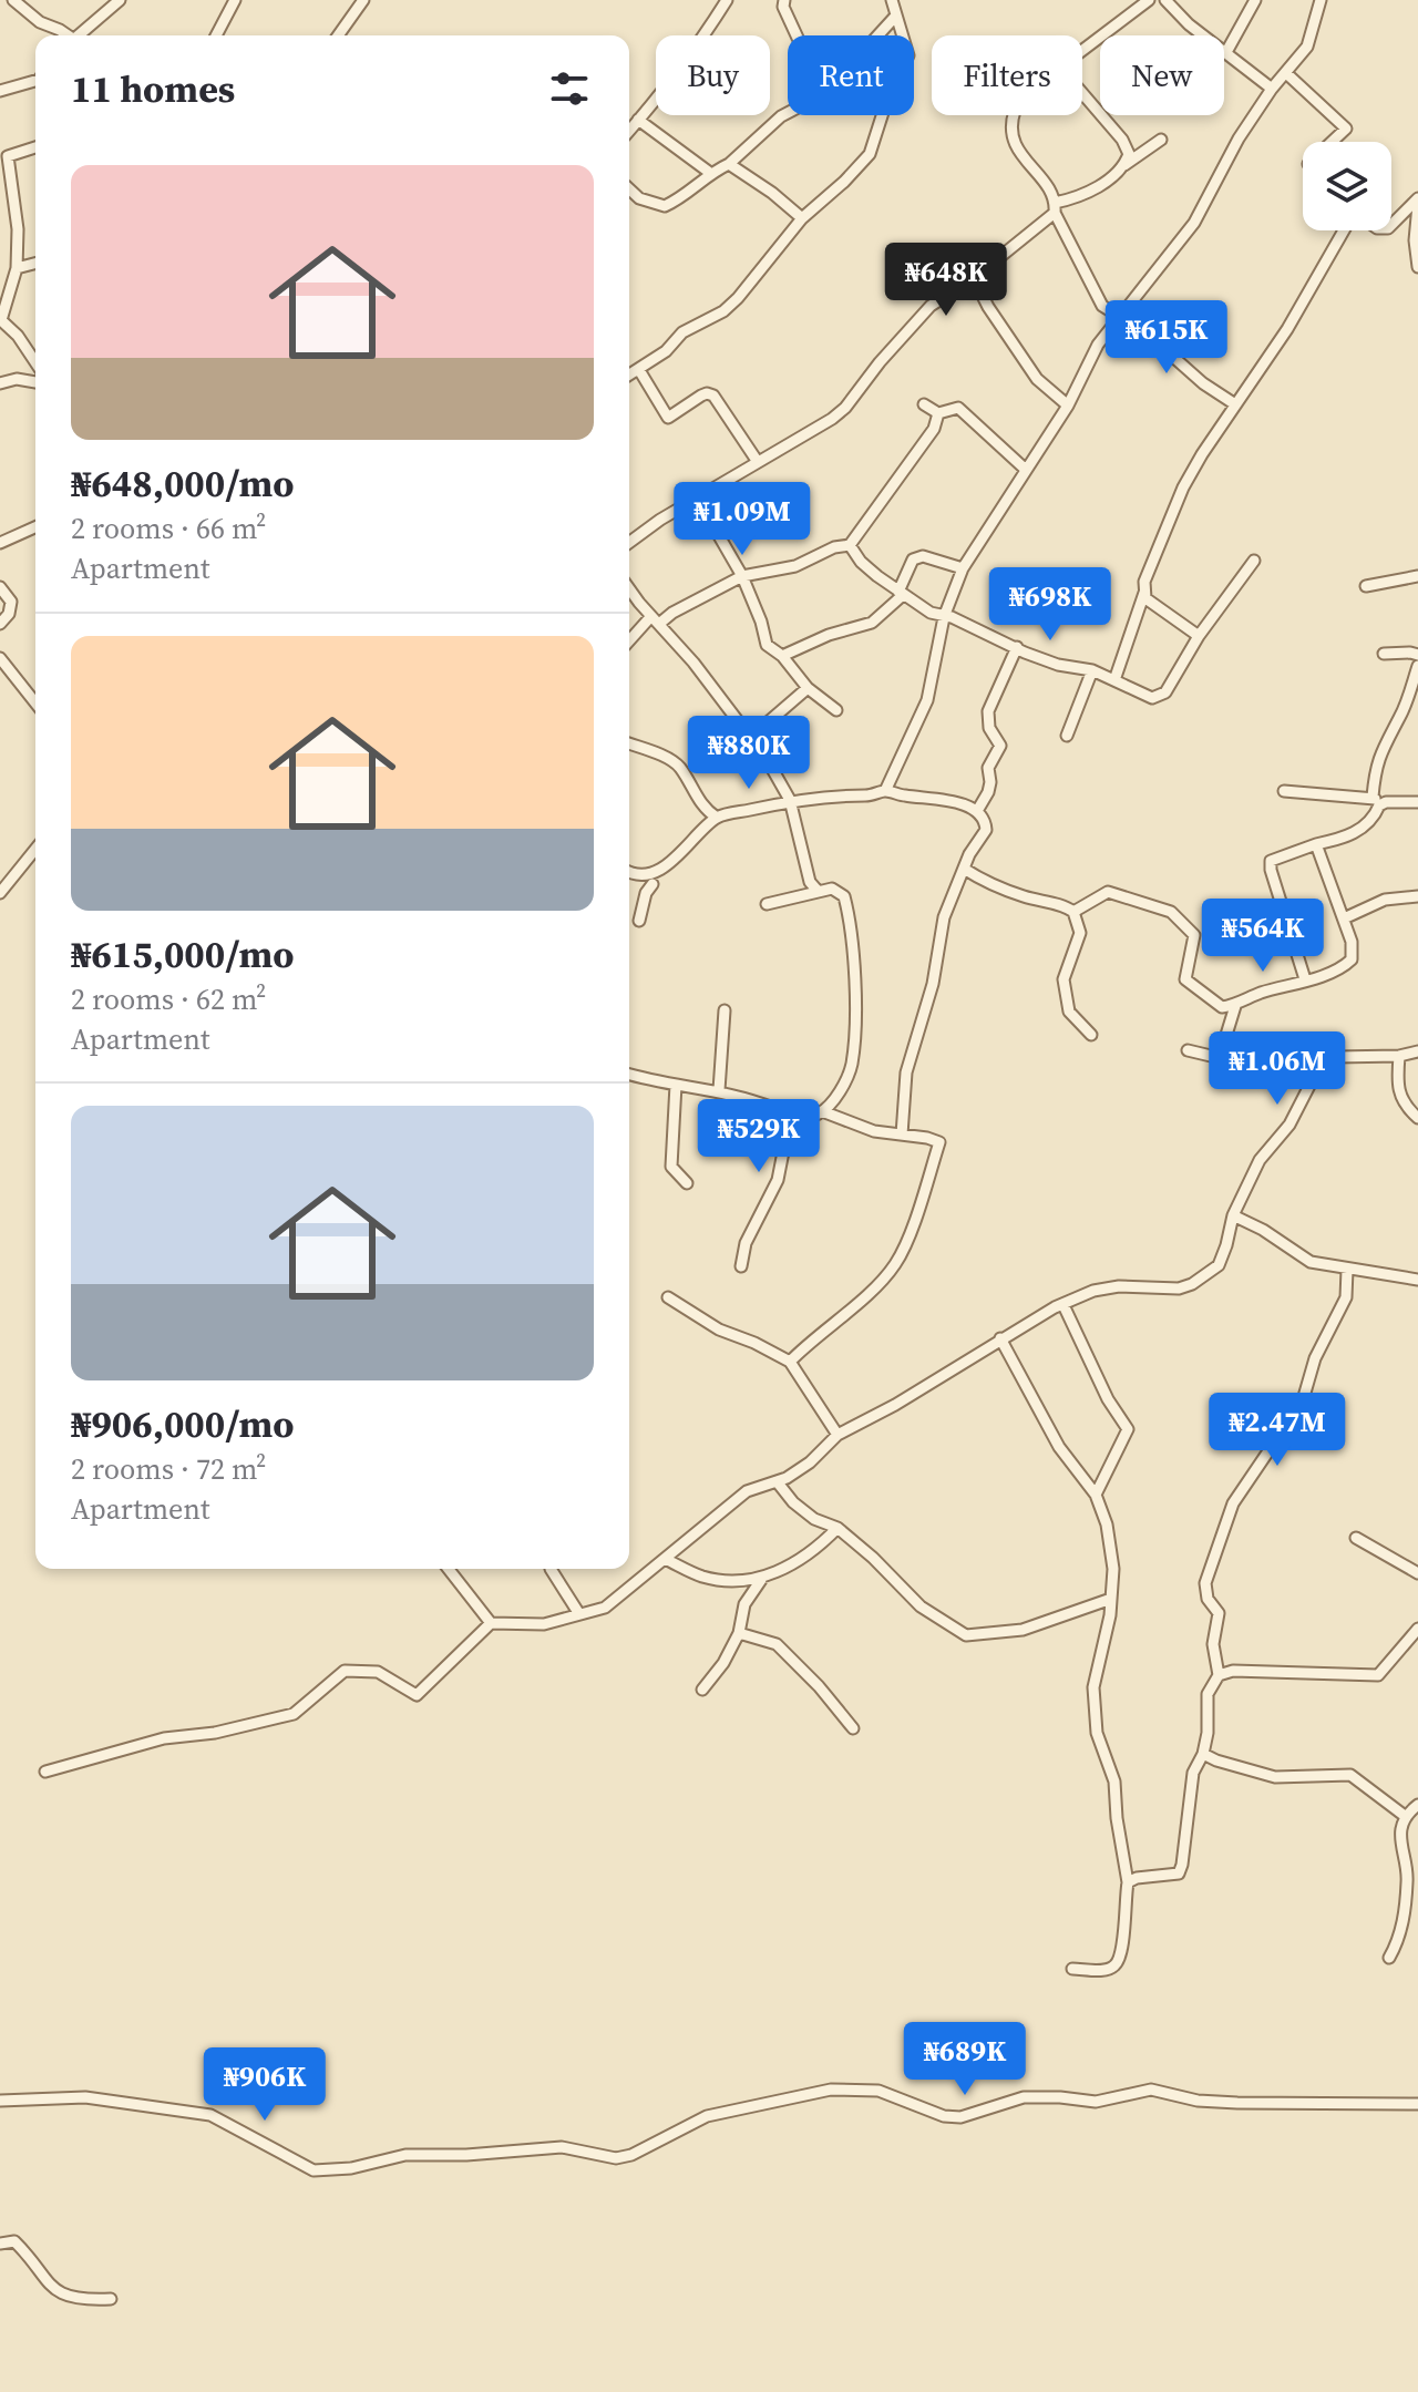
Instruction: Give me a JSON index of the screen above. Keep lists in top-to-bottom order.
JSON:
{
  "page": {
    "chip": [
      "Buy",
      "Rent",
      "Filters",
      "New"
    ],
    "heading": "11 homes",
    "list": [
      {
        "name": "₦648,000/mo",
        "note": "2 rooms · 66 m² · Apartment"
      },
      {
        "name": "₦615,000/mo",
        "note": "2 rooms · 62 m² · Apartment"
      },
      {
        "name": "₦906,000/mo",
        "note": "2 rooms · 72 m² · Apartment"
      }
    ],
    "price": [
      "₦648K",
      "₦615K",
      "₦1.09M",
      "₦698K",
      "₦880K",
      "₦564K",
      "₦1.06M",
      "₦529K",
      "₦2.47M",
      "₦689K",
      "₦906K"
    ]
  }
}
